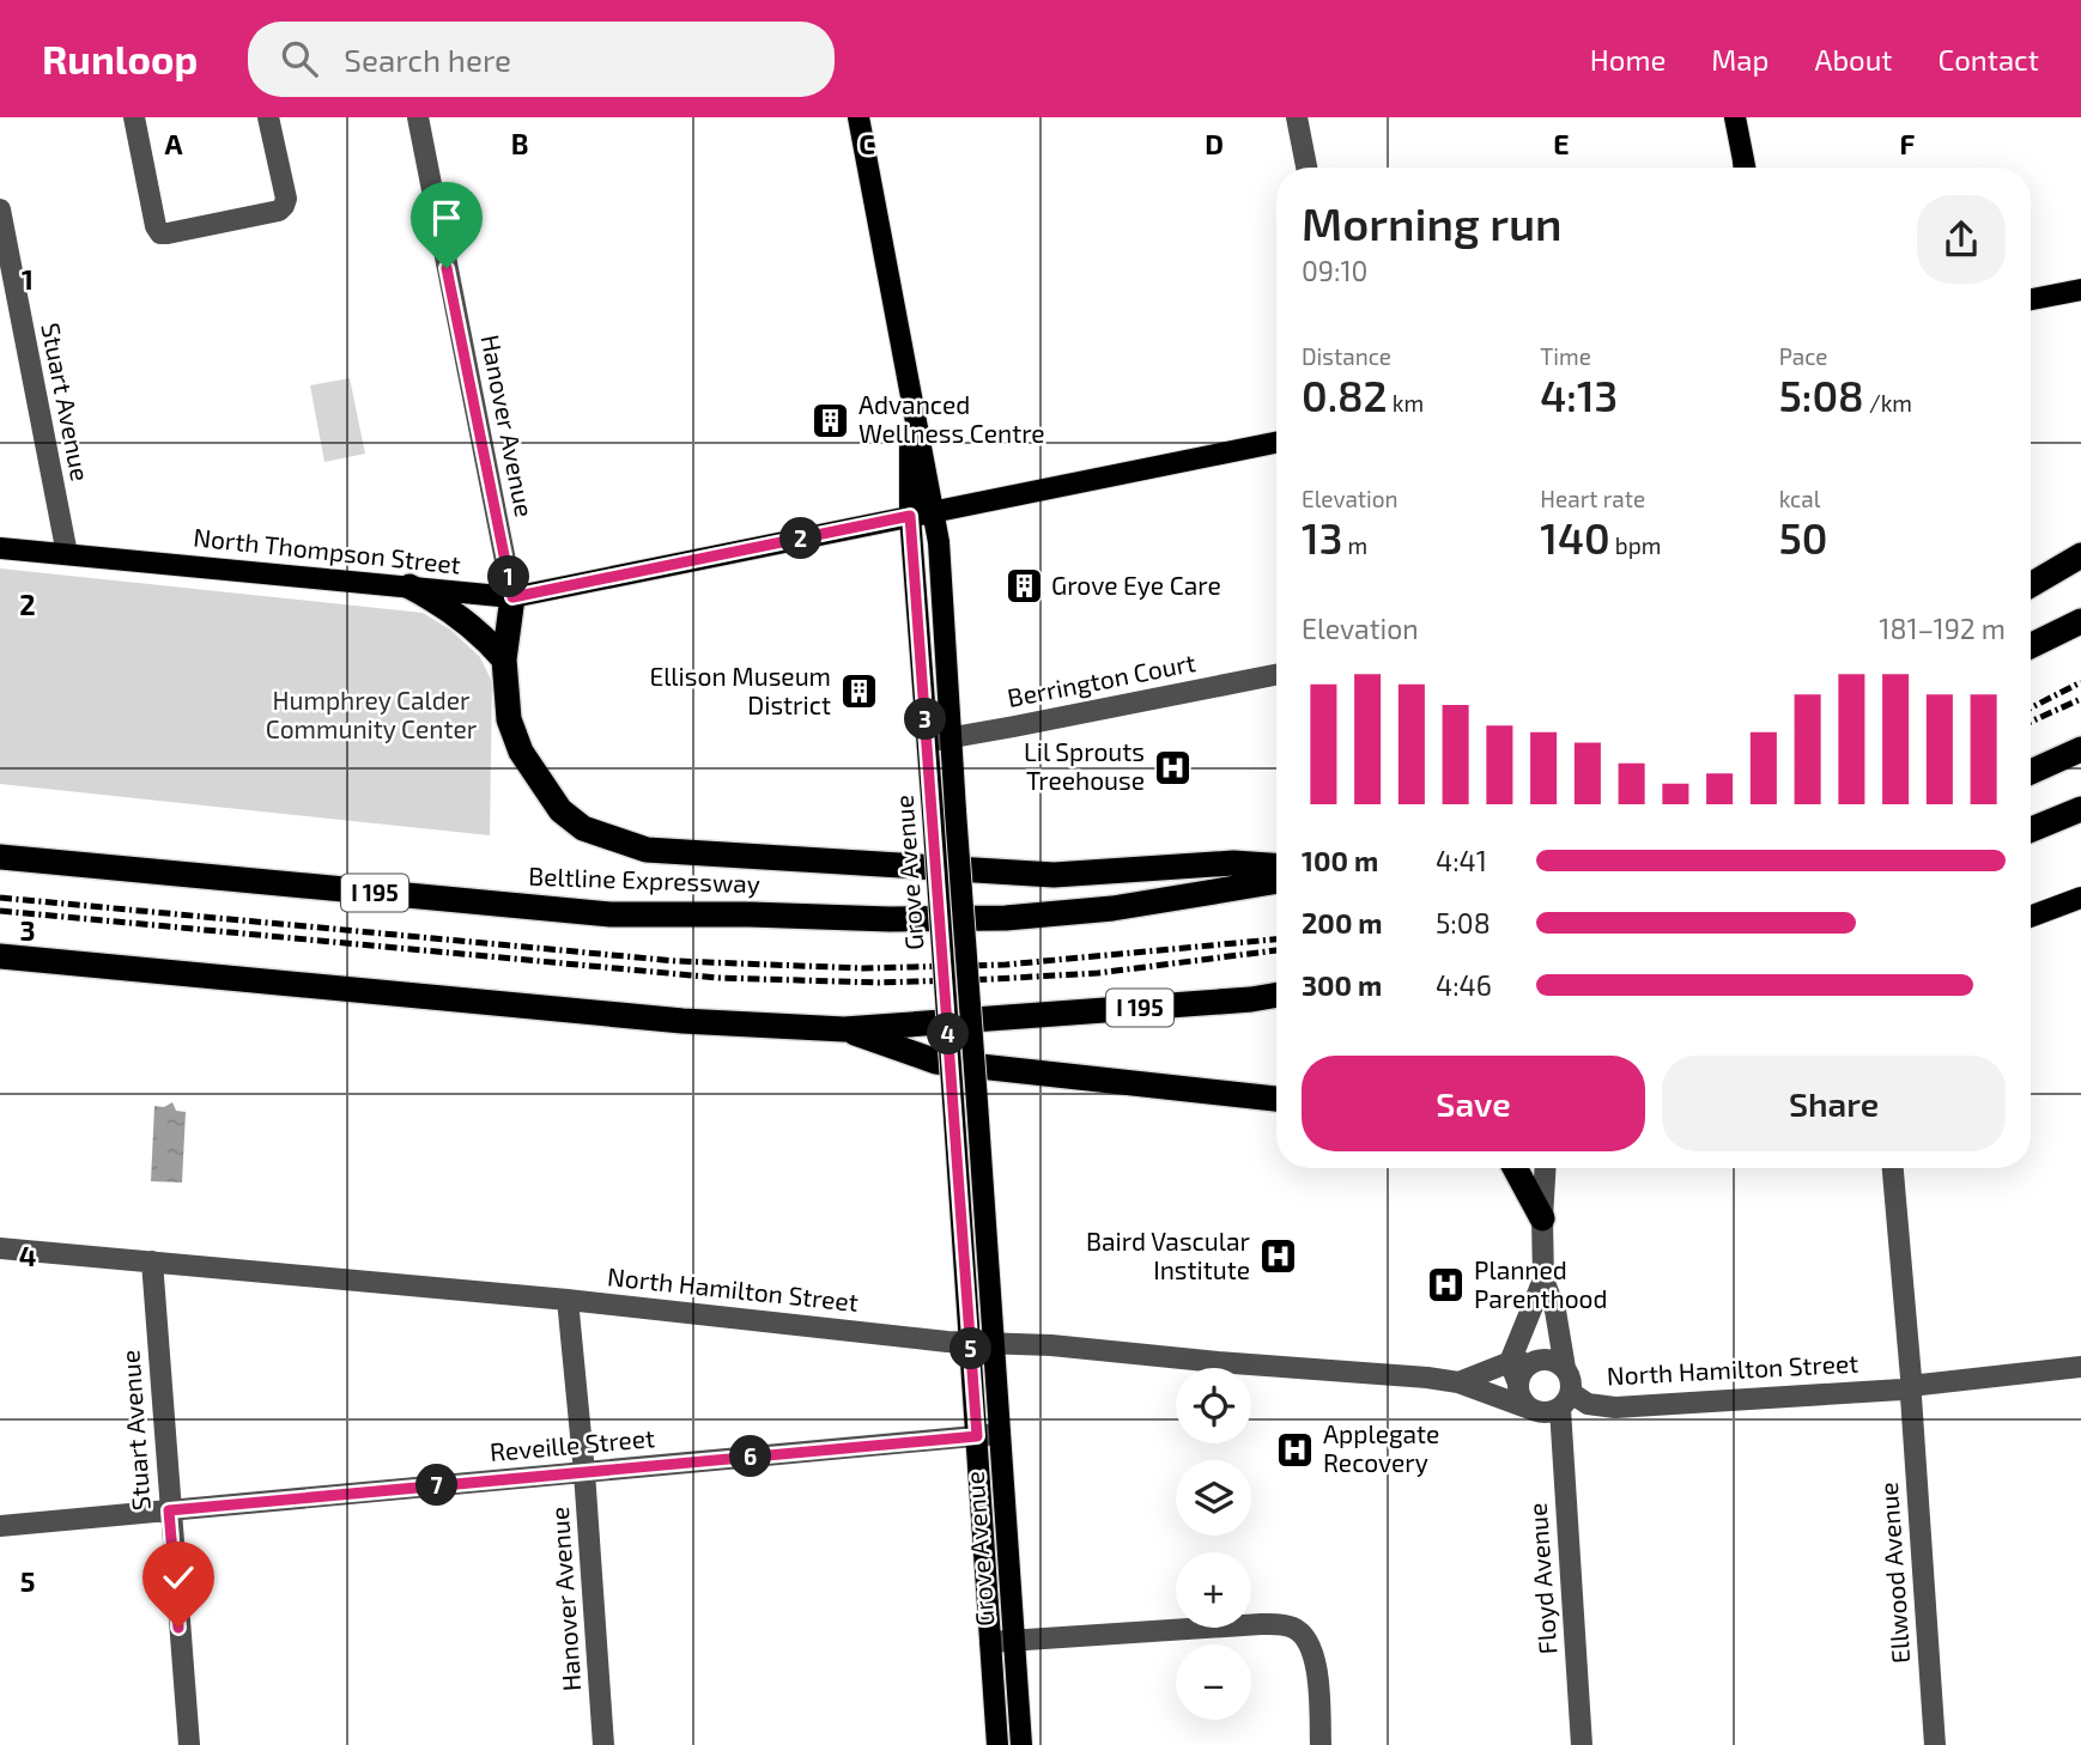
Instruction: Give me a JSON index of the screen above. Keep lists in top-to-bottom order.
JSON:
{
  "streets": {
    "highway": ["Beltline Expressway", "I 195"],
    "main road": ["North Thompson Street", "Grove Avenue"],
    "street": [
      "Stuart Avenue",
      "Hanover Avenue",
      "Berrington Court",
      "North Hamilton Street",
      "Reveille Street",
      "Ellwood Avenue",
      "Floyd Avenue"
    ]
  },
  "crossings": [
    ["Stuart Avenue", "North Thompson Street"],
    ["Stuart Avenue", "North Hamilton Street"],
    ["Stuart Avenue", "Reveille Street"],
    ["Hanover Avenue", "North Thompson Street"],
    ["Hanover Avenue", "North Hamilton Street"],
    ["Hanover Avenue", "Reveille Street"],
    ["North Thompson Street", "Grove Avenue"],
    ["Berrington Court", "Grove Avenue"],
    ["Grove Avenue", "North Hamilton Street"],
    ["Grove Avenue", "Reveille Street"],
    ["North Hamilton Street", "Ellwood Avenue"],
    ["North Hamilton Street", "Floyd Avenue"]
  ],
  "parks": ["Humphrey Calder Community Center"],
  "places": {
    "building": ["Advanced Wellness Centre", "Grove Eye Care", "Ellison Museum District"],
    "hospital": [
      "Lil Sprouts Treehouse",
      "Baird Vascular Institute",
      "Planned Parenthood",
      "Applegate Recovery"
    ]
  },
  "page": {
    "header": "Runloop",
    "search": "Search here",
    "nav": [
      "Home",
      "Map",
      "About",
      "Contact"
    ],
    "heading": ["Morning run", "09:10"],
    "stats": [
      ["Distance", "0.82 km"],
      ["Time", "4:13"],
      ["Pace", "5:08 /km"],
      ["Elevation", "13 m"],
      ["Heart rate", "140 bpm"],
      ["kcal", "50"]
    ],
    "pins": [
      "2",
      "1",
      "3",
      "4",
      "5",
      "6",
      "7"
    ],
    "chart": ["Elevation", "181–192 m"],
    "list": [
      {
        "name": "100 m",
        "note": "4:41"
      },
      {
        "name": "200 m",
        "note": "5:08"
      },
      {
        "name": "300 m",
        "note": "4:46"
      }
    ],
    "buttons": ["Save", "Share"],
    "map_buttons": ["+", "−"]
  },
  "grid": {
    "columns": [
      "A",
      "B",
      "C",
      "D",
      "E",
      "F"
    ],
    "rows": [
      "1",
      "2",
      "3",
      "4",
      "5"
    ]
  }
}
